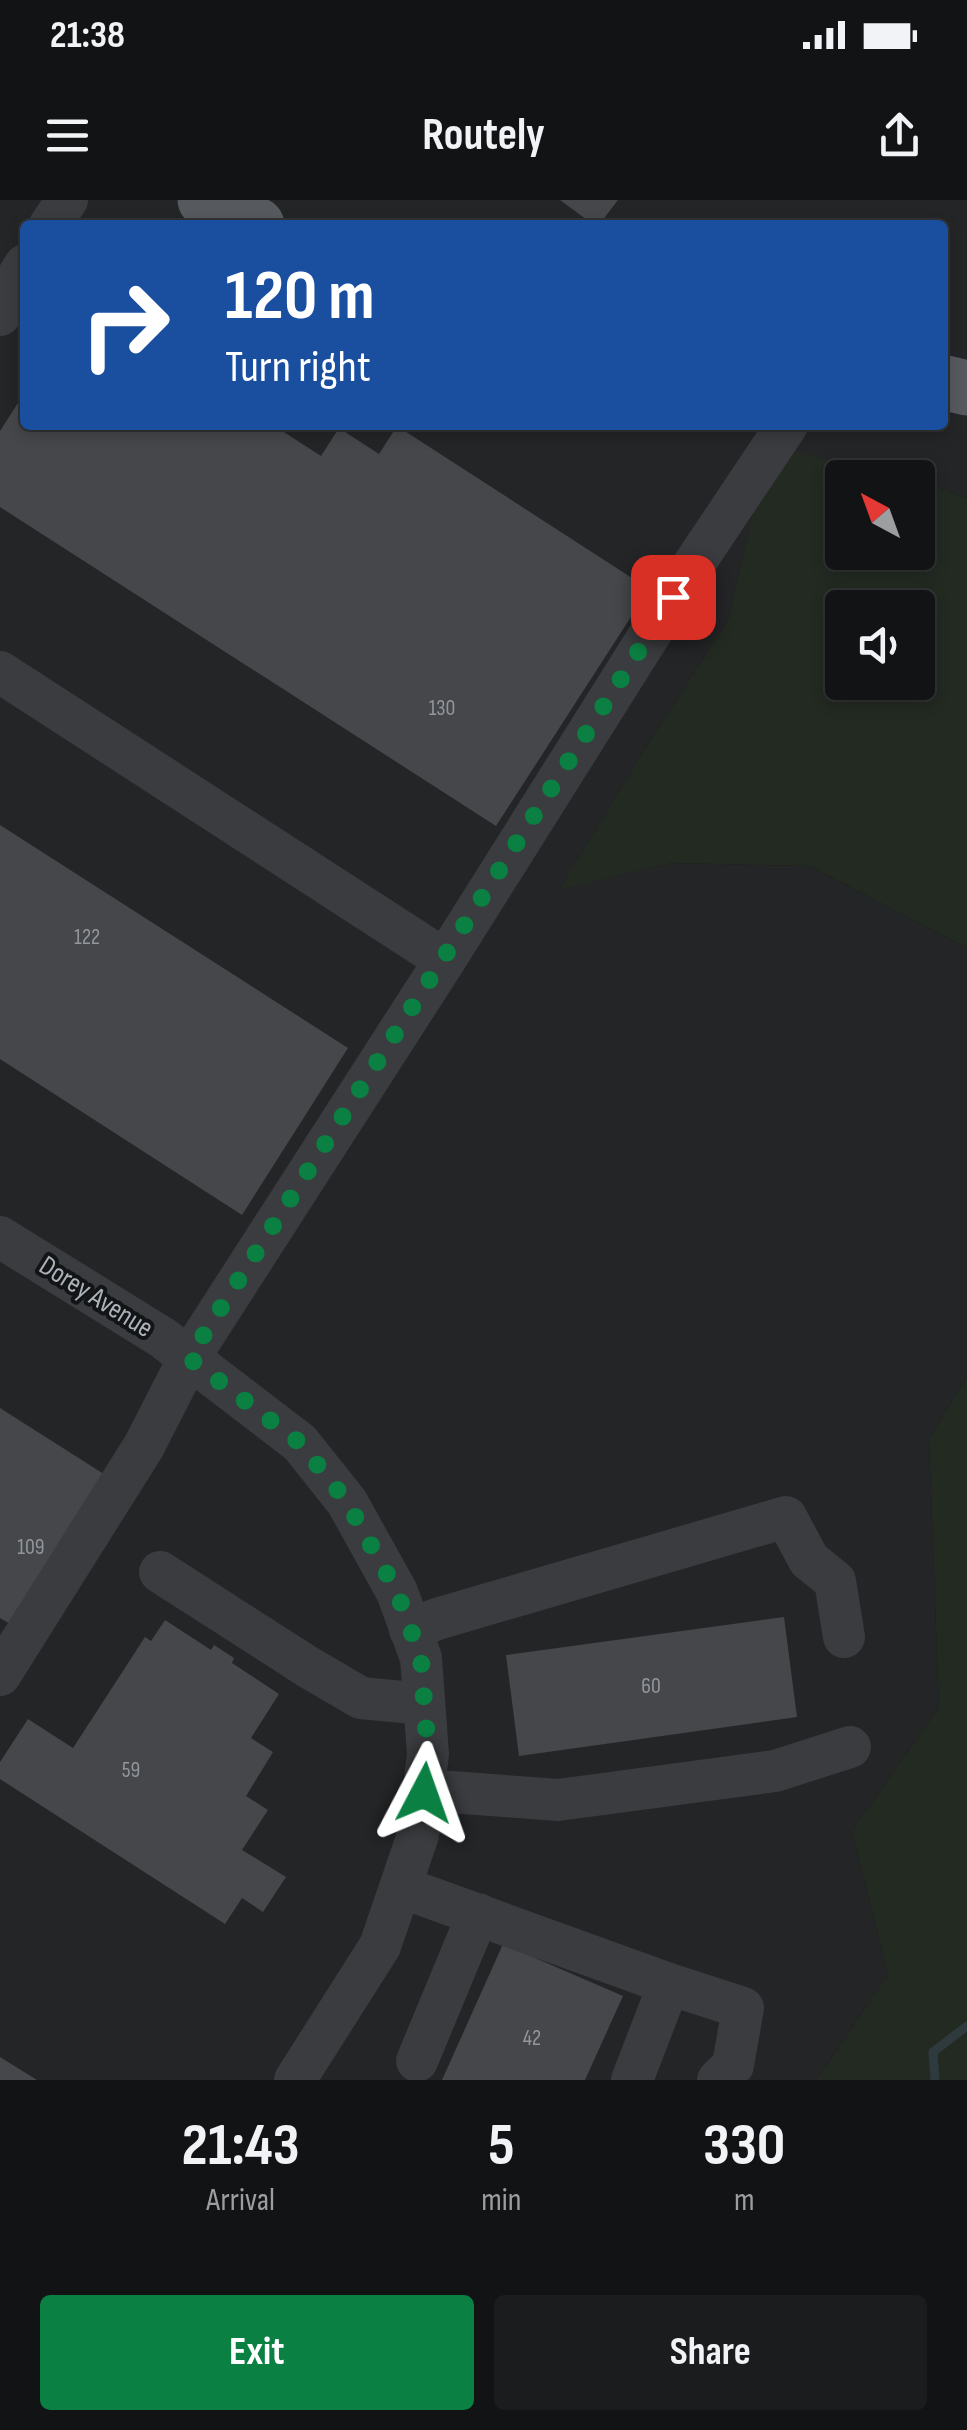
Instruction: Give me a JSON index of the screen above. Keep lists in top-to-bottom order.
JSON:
{
  "streets": {
    "street": ["Dorey Avenue"]
  },
  "house_numbers": [
    "130",
    "122",
    "109",
    "60",
    "59",
    "42"
  ],
  "north": "top left",
  "page": {
    "status": "21:38",
    "header": "Routely",
    "turn": ["120 m", "Turn right"],
    "eta": [
      "21:43",
      "Arrival",
      "5",
      "min",
      "330",
      "m"
    ],
    "buttons": ["Exit", "Share"]
  }
}
